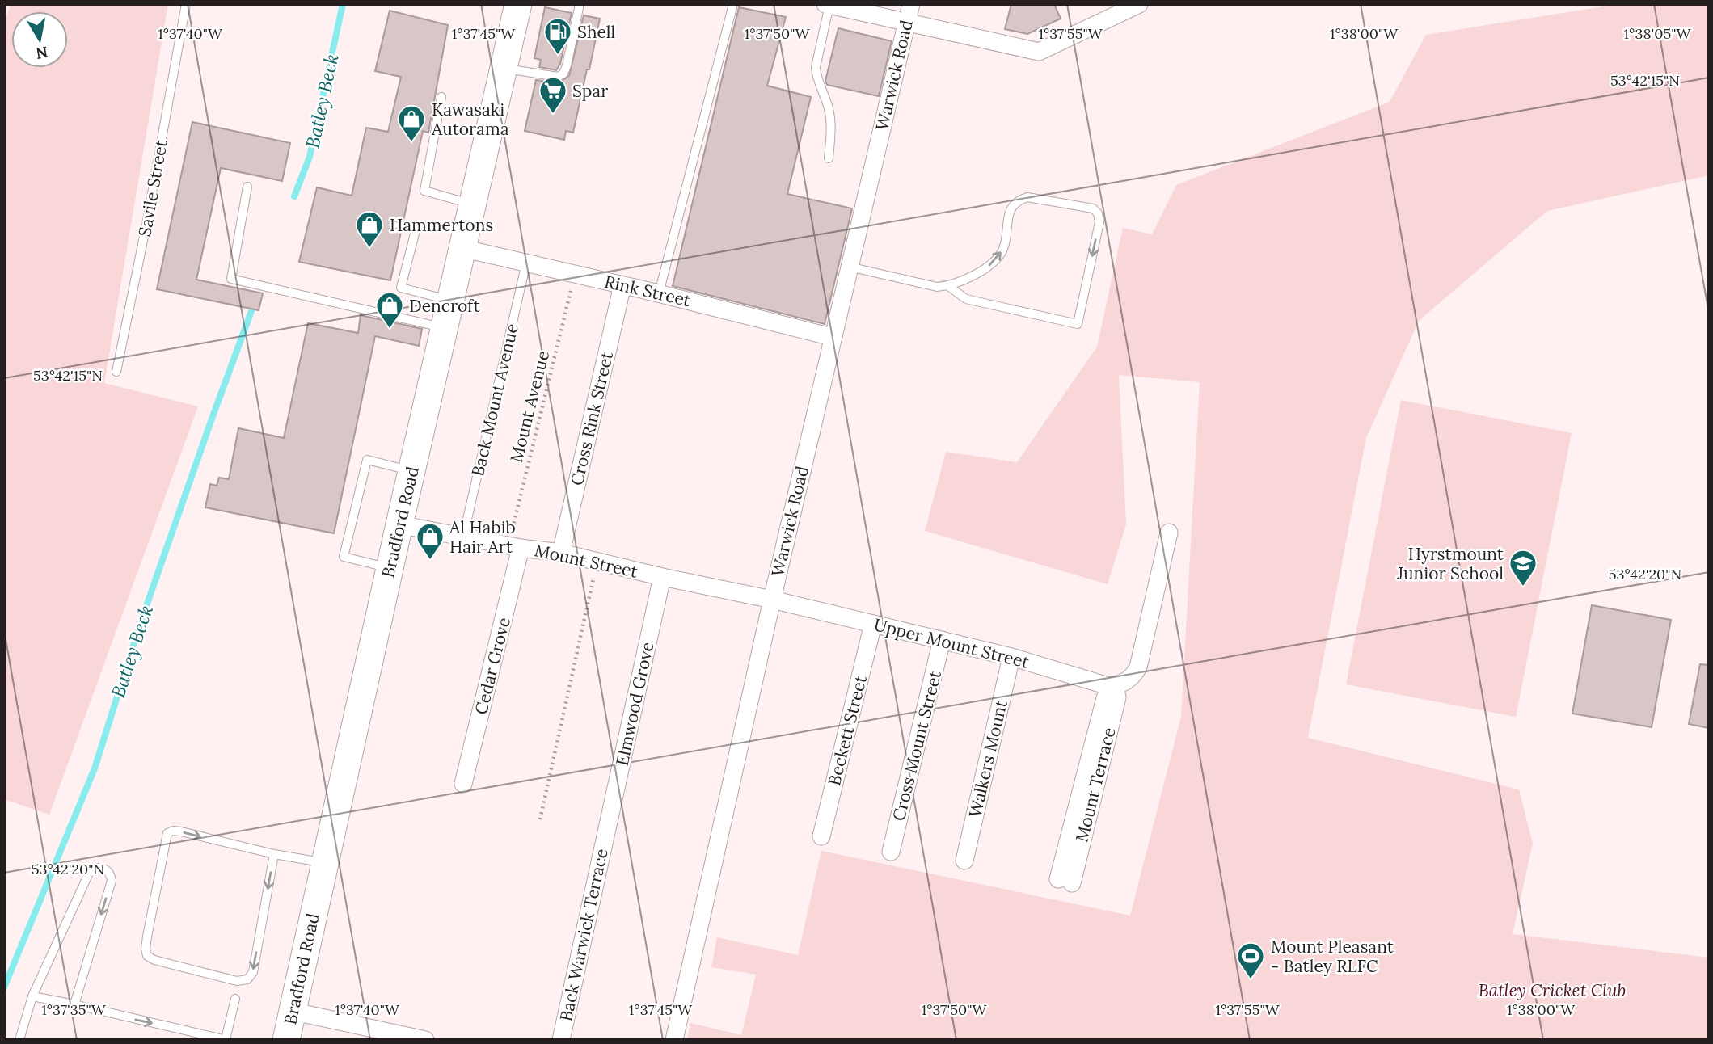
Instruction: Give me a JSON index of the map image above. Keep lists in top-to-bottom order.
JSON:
{
  "streets": {
    "main road": ["Bradford Road"],
    "street": [
      "Warwick Road",
      "Rink Street",
      "Cross Rink Street",
      "Mount Street",
      "Upper Mount Street",
      "Cedar Grove",
      "Elmwood Grove",
      "Beckett Street",
      "Cross Mount Street",
      "Walkers Mount",
      "Mount Terrace",
      "Back Warwick Terrace"
    ],
    "lane": ["Savile Street", "Back Mount Avenue"],
    "path": ["Mount Avenue"]
  },
  "crossings": [
    ["Warwick Road", "Rink Street"],
    ["Warwick Road", "Mount Street"],
    ["Warwick Road", "Upper Mount Street"],
    ["Rink Street", "Back Mount Avenue"],
    ["Rink Street", "Mount Avenue"],
    ["Rink Street", "Cross Rink Street"],
    ["Rink Street", "Bradford Road"],
    ["Back Mount Avenue", "Mount Street"],
    ["Mount Avenue", "Mount Street"],
    ["Mount Avenue", "Cedar Grove"],
    ["Cross Rink Street", "Mount Street"],
    ["Bradford Road", "Mount Street"],
    ["Mount Street", "Upper Mount Street"],
    ["Mount Street", "Cedar Grove"],
    ["Mount Street", "Elmwood Grove"],
    ["Upper Mount Street", "Beckett Street"],
    ["Upper Mount Street", "Cross Mount Street"],
    ["Upper Mount Street", "Walkers Mount"],
    ["Upper Mount Street", "Mount Terrace"],
    ["Elmwood Grove", "Back Warwick Terrace"]
  ],
  "water": ["Batley Beck"],
  "parks": ["Batley Cricket Club"],
  "places": {
    "fuel station": ["Shell"],
    "supermarket": ["Spar"],
    "shop": [
      "Kawasaki Autorama",
      "Hammertons",
      "Dencroft",
      "Al Habib Hair Art"
    ],
    "school or university": ["Hyrstmount Junior School"],
    "sports": ["Mount Pleasant - Batley RLFC"]
  },
  "north": "bottom",
  "coordinates": [
    "1°37'40\"W",
    "1°37'45\"W",
    "1°37'50\"W",
    "1°37'55\"W",
    "1°38'00\"W",
    "1°38'05\"W",
    "53°42'15\"N",
    "53°42'20\"N",
    "1°37'35\"W"
  ]
}
